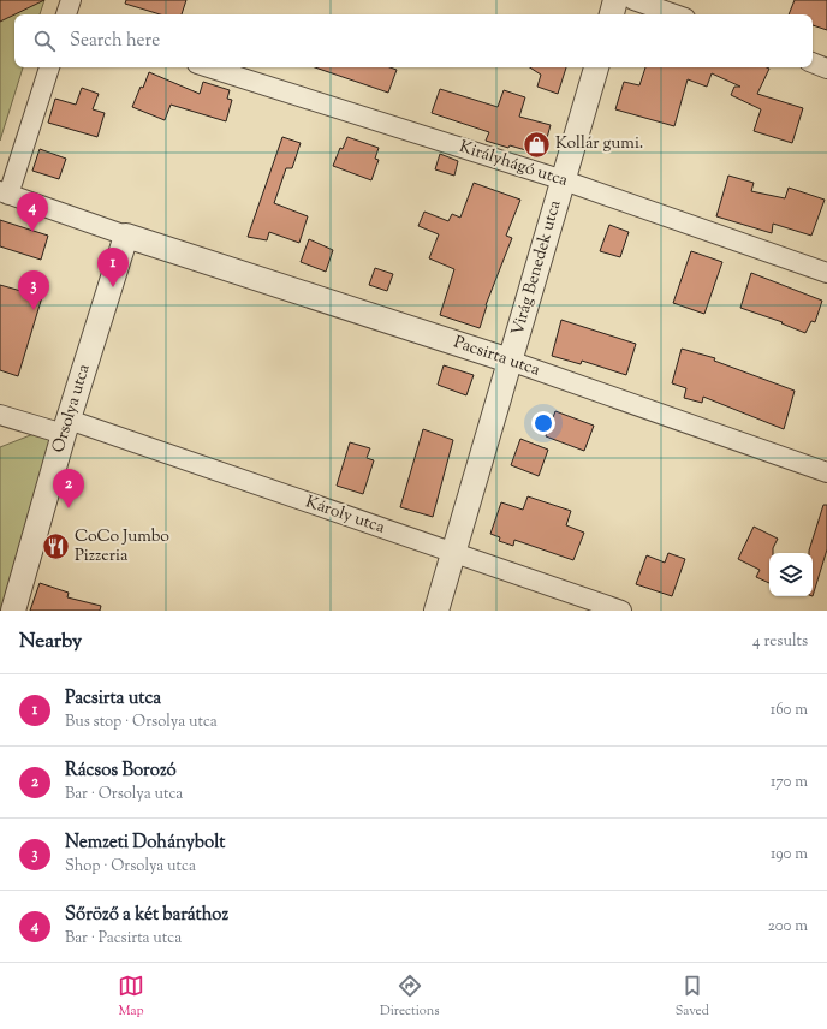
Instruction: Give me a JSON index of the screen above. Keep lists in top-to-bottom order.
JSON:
{
  "streets": {
    "street": [
      "Királyhágó utca",
      "Virág Benedek utca",
      "Pacsirta utca",
      "Orsolya utca",
      "Károly utca"
    ]
  },
  "crossings": [
    ["Királyhágó utca", "Virág Benedek utca"],
    ["Virág Benedek utca", "Pacsirta utca"],
    ["Virág Benedek utca", "Károly utca"],
    ["Pacsirta utca", "Orsolya utca"],
    ["Orsolya utca", "Károly utca"]
  ],
  "places": {
    "shop": ["Kollár gumi."],
    "restaurant": ["CoCo Jumbo Pizzeria"]
  },
  "page": {
    "search": "Search here",
    "pins": [
      "4",
      "1",
      "3",
      "2"
    ],
    "heading": ["Nearby", "4 results"],
    "list": [
      {
        "mark": "1",
        "name": "Pacsirta utca",
        "note": "Bus stop · Orsolya utca",
        "value": "160 m"
      },
      {
        "mark": "2",
        "name": "Rácsos Borozó",
        "note": "Bar · Orsolya utca",
        "value": "170 m"
      },
      {
        "mark": "3",
        "name": "Nemzeti Dohánybolt",
        "note": "Shop · Orsolya utca",
        "value": "190 m"
      },
      {
        "mark": "4",
        "name": "Sőröző a két baráthoz",
        "note": "Bar · Pacsirta utca",
        "value": "200 m"
      }
    ],
    "nav": ["Map", "Directions", "Saved"]
  }
}
